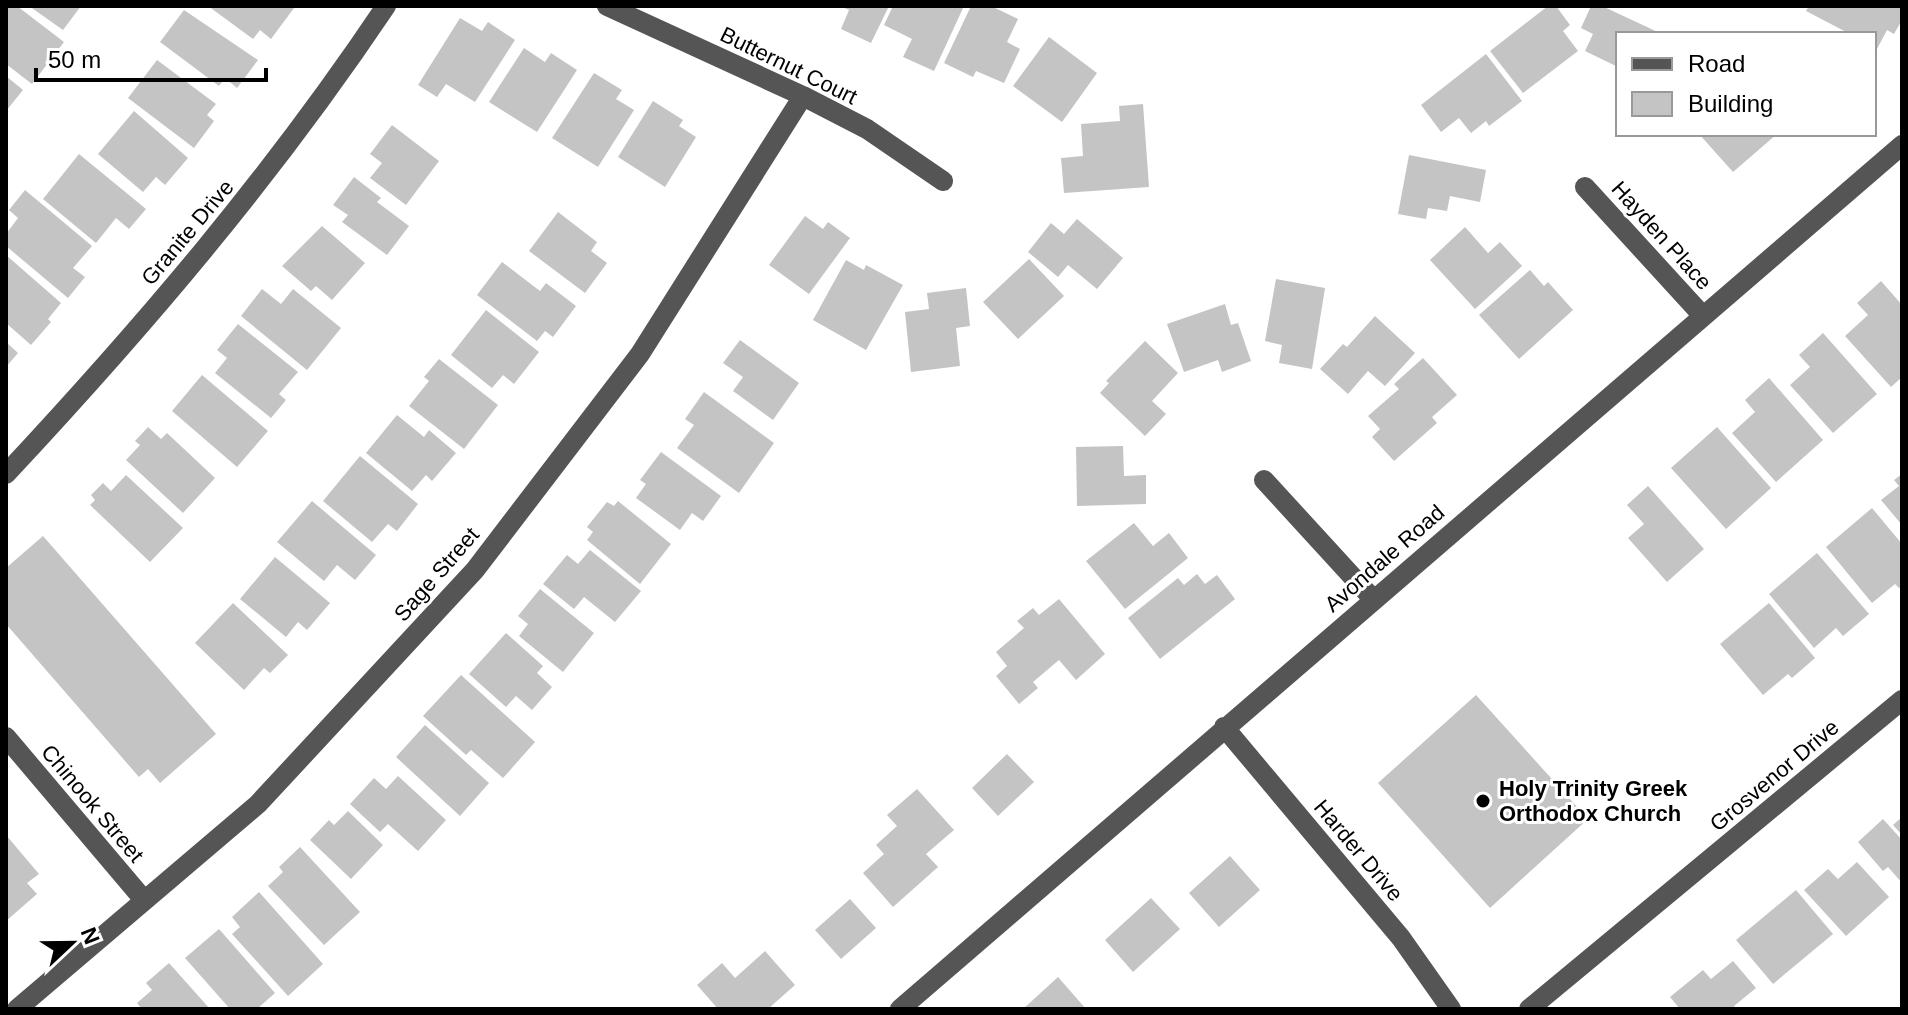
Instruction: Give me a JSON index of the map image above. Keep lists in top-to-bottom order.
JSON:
{
  "streets": {
    "street": [
      "Butternut Court",
      "Granite Drive",
      "Hayden Place",
      "Avondale Road",
      "Sage Street",
      "Grosvenor Drive",
      "Chinook Street",
      "Harder Drive"
    ]
  },
  "crossings": [
    ["Butternut Court", "Sage Street"],
    ["Hayden Place", "Avondale Road"],
    ["Avondale Road", "Harder Drive"],
    ["Sage Street", "Chinook Street"]
  ],
  "places": ["Holy Trinity Greek Orthodox Church"],
  "legend": ["Road", "Building"],
  "scale_bar": "50 m",
  "north": "right"
}
